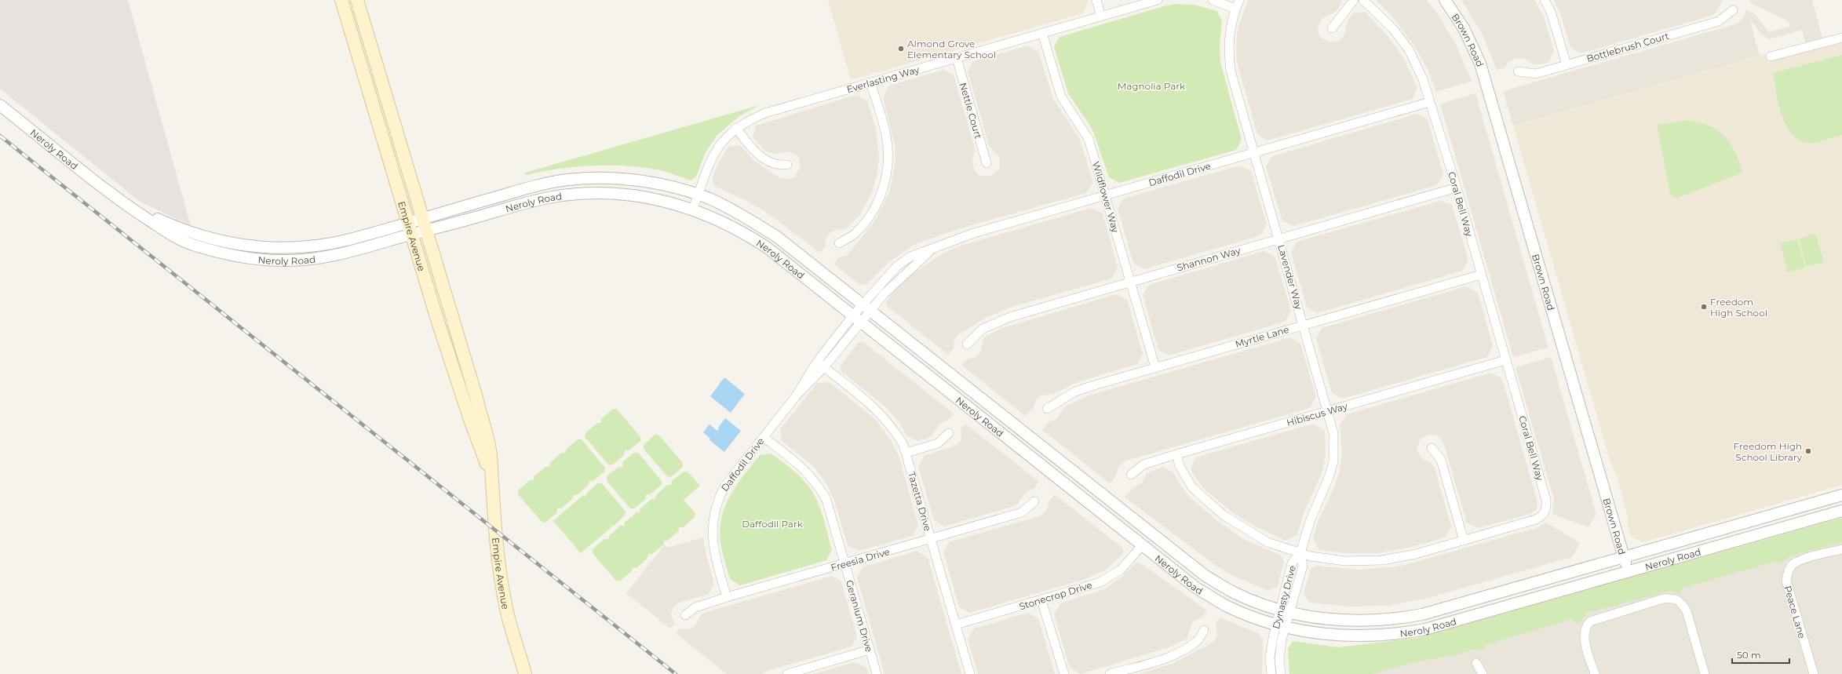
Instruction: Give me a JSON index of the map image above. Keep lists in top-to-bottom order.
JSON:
{
  "streets": {
    "main road": ["Empire Avenue"],
    "street": [
      "Brown Road",
      "Bottlebrush Court",
      "Everlasting Way",
      "Nettle Court",
      "Neroly Road",
      "Daffodil Drive",
      "Wildflower Way",
      "Coral Bell Way",
      "Shannon Way",
      "Lavender Way",
      "Myrtle Lane",
      "Hibiscus Way",
      "Tazetta Drive",
      "Freesia Drive",
      "Stonecrop Drive",
      "Dynasty Drive",
      "Peace Lane",
      "Geranium Drive"
    ]
  },
  "crossings": [
    ["Brown Road", "Neroly Road"],
    ["Everlasting Way", "Nettle Court"],
    ["Everlasting Way", "Neroly Road"],
    ["Everlasting Way", "Wildflower Way"],
    ["Neroly Road", "Daffodil Drive"],
    ["Neroly Road", "Empire Avenue"],
    ["Neroly Road", "Stonecrop Drive"],
    ["Neroly Road", "Dynasty Drive"],
    ["Daffodil Drive", "Wildflower Way"],
    ["Daffodil Drive", "Coral Bell Way"],
    ["Daffodil Drive", "Lavender Way"],
    ["Daffodil Drive", "Tazetta Drive"],
    ["Daffodil Drive", "Freesia Drive"],
    ["Daffodil Drive", "Geranium Drive"],
    ["Wildflower Way", "Shannon Way"],
    ["Wildflower Way", "Myrtle Lane"],
    ["Coral Bell Way", "Shannon Way"],
    ["Coral Bell Way", "Lavender Way"],
    ["Coral Bell Way", "Myrtle Lane"],
    ["Coral Bell Way", "Hibiscus Way"],
    ["Coral Bell Way", "Dynasty Drive"],
    ["Shannon Way", "Lavender Way"],
    ["Lavender Way", "Myrtle Lane"],
    ["Lavender Way", "Hibiscus Way"],
    ["Lavender Way", "Dynasty Drive"],
    ["Tazetta Drive", "Freesia Drive"],
    ["Tazetta Drive", "Stonecrop Drive"],
    ["Freesia Drive", "Geranium Drive"]
  ],
  "parks": ["Magnolia Park", "Daffodil Park"],
  "places": ["Almond Grove Elementary School", "Freedom High School", "Freedom High School Library"],
  "scale_bar": "50 m"
}
